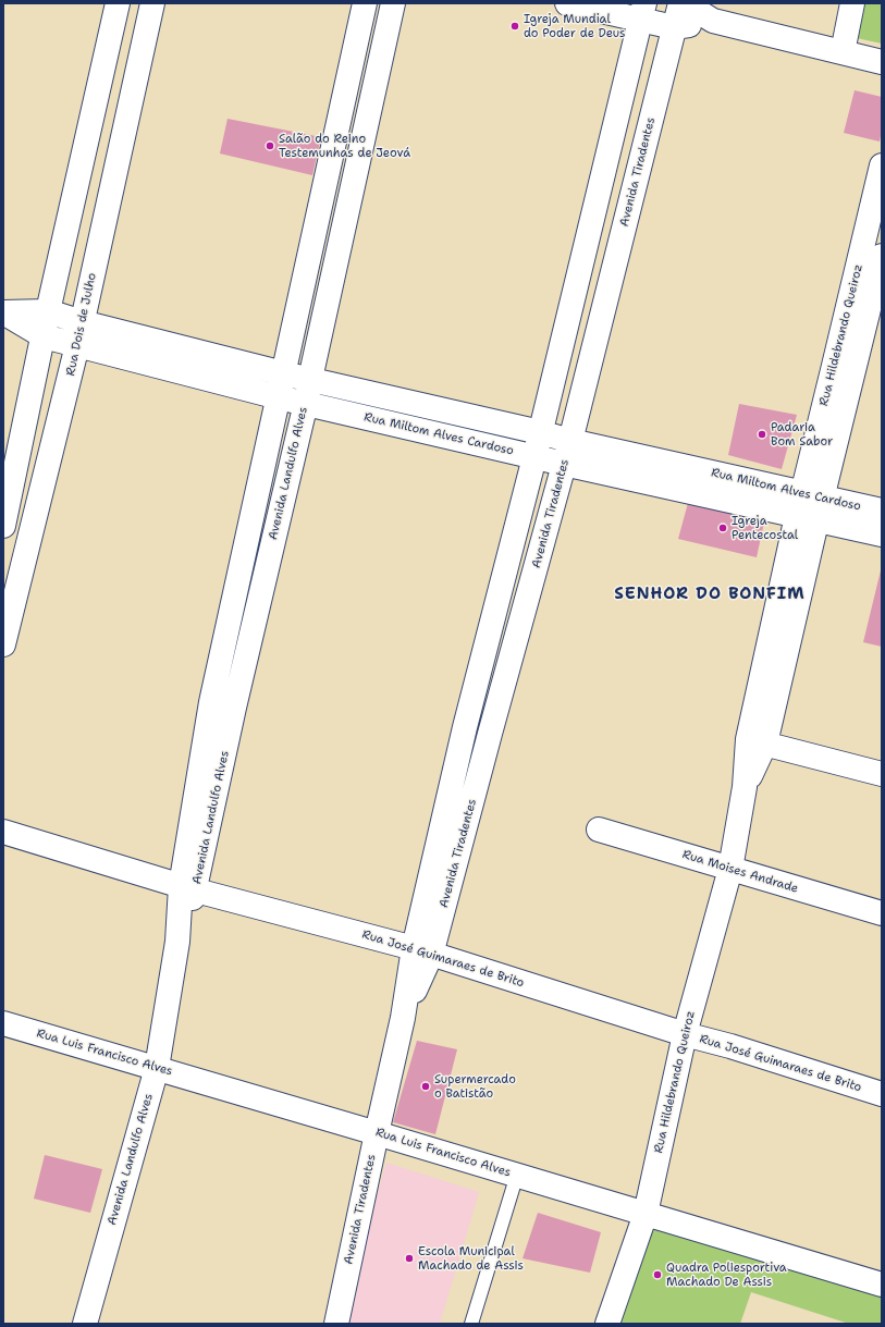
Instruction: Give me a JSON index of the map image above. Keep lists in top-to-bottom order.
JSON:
{
  "streets": {
    "street": [
      "Avenida Tiradentes",
      "Rua Dois de Julho",
      "Rua Hildebrando Queiroz",
      "Rua Miltom Alves Cardoso",
      "Avenida Landulfo Alves",
      "Rua Moises Andrade",
      "Rua José Guimaraes de Brito",
      "Rua Luis Francisco Alves"
    ]
  },
  "crossings": [
    ["Avenida Tiradentes", "Rua Miltom Alves Cardoso"],
    ["Avenida Tiradentes", "Rua José Guimaraes de Brito"],
    ["Avenida Tiradentes", "Rua Luis Francisco Alves"],
    ["Rua Dois de Julho", "Rua Miltom Alves Cardoso"],
    ["Rua Hildebrando Queiroz", "Rua Miltom Alves Cardoso"],
    ["Rua Hildebrando Queiroz", "Rua Moises Andrade"],
    ["Rua Hildebrando Queiroz", "Rua José Guimaraes de Brito"],
    ["Rua Hildebrando Queiroz", "Rua Luis Francisco Alves"],
    ["Rua Miltom Alves Cardoso", "Avenida Landulfo Alves"],
    ["Avenida Landulfo Alves", "Rua José Guimaraes de Brito"],
    ["Avenida Landulfo Alves", "Rua Luis Francisco Alves"]
  ],
  "districts": ["SENHOR DO BONFIM"],
  "places": [
    "Igreja Mundial do Poder de Deus",
    "Salão do Reino Testemunhas de Jeová",
    "Padaria Bom Sabor",
    "Igreja Pentecostal",
    "Supermercado o Batistão",
    "Escola Municipal Machado de Assis",
    "Quadra Poliesportiva Machado De Assis"
  ]
}
